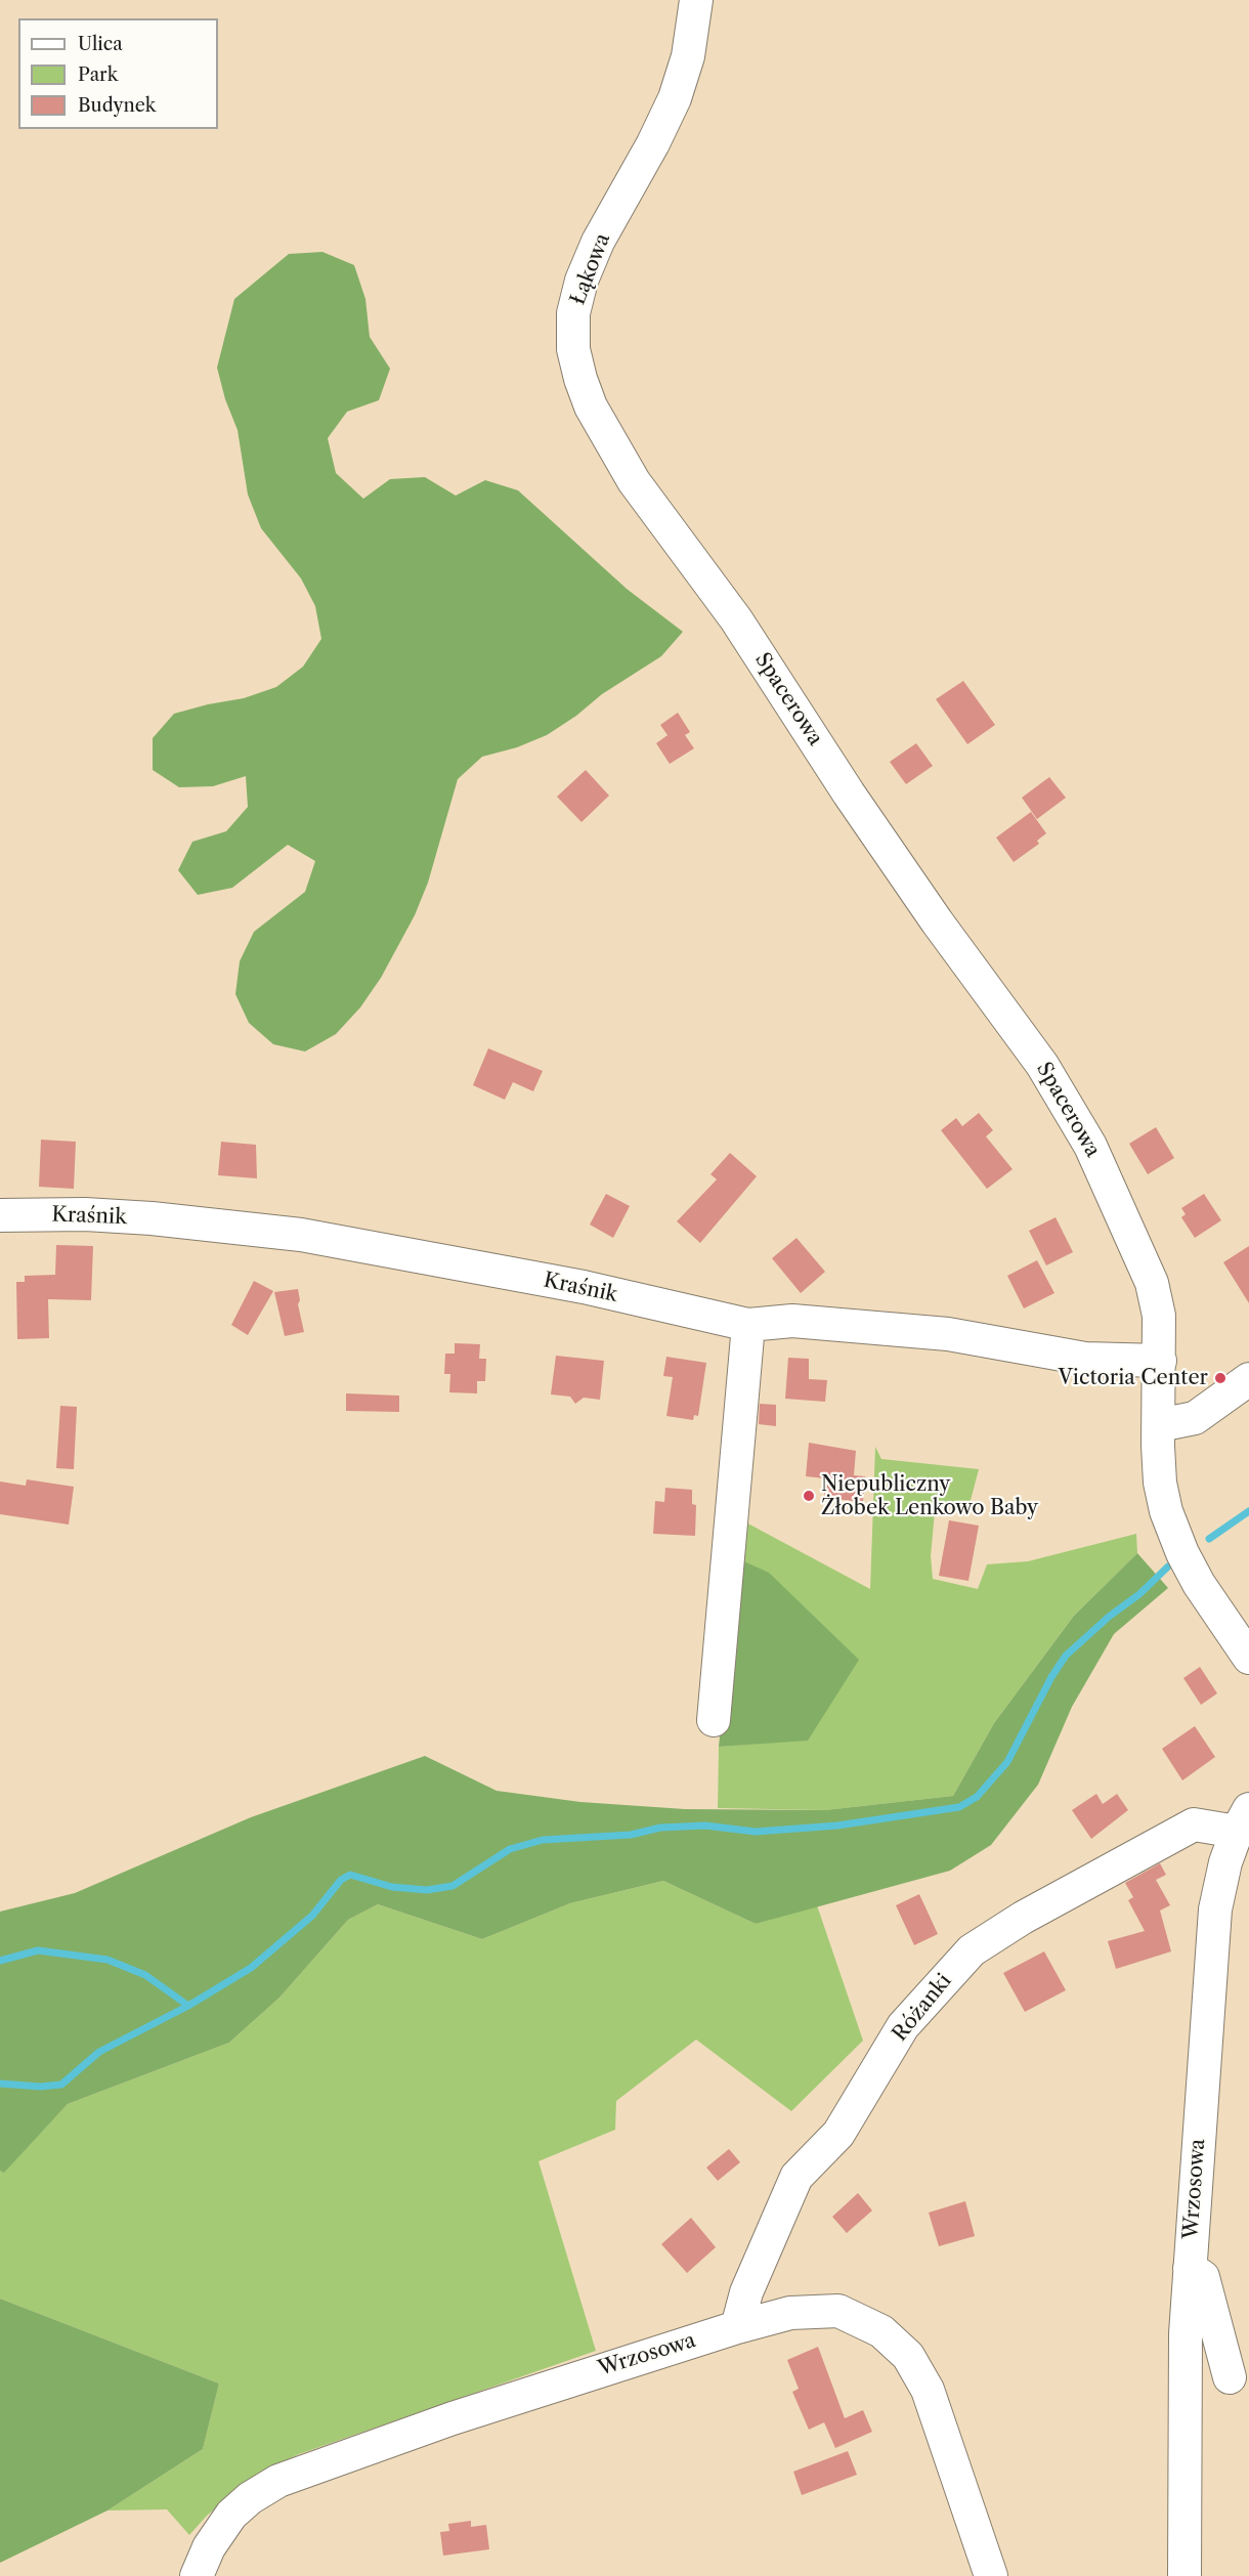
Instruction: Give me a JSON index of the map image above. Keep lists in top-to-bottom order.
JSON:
{
  "streets": {
    "street": [
      "Łąkowa",
      "Spacerowa",
      "Kraśnik",
      "Różanki",
      "Wrzosowa"
    ]
  },
  "crossings": [
    ["Łąkowa", "Spacerowa"],
    ["Spacerowa", "Kraśnik"],
    ["Różanki", "Wrzosowa"]
  ],
  "places": ["Victoria Center", "Niepubliczny Żłobek Lenkowo Baby"],
  "legend": ["Ulica", "Park", "Budynek"]
}
